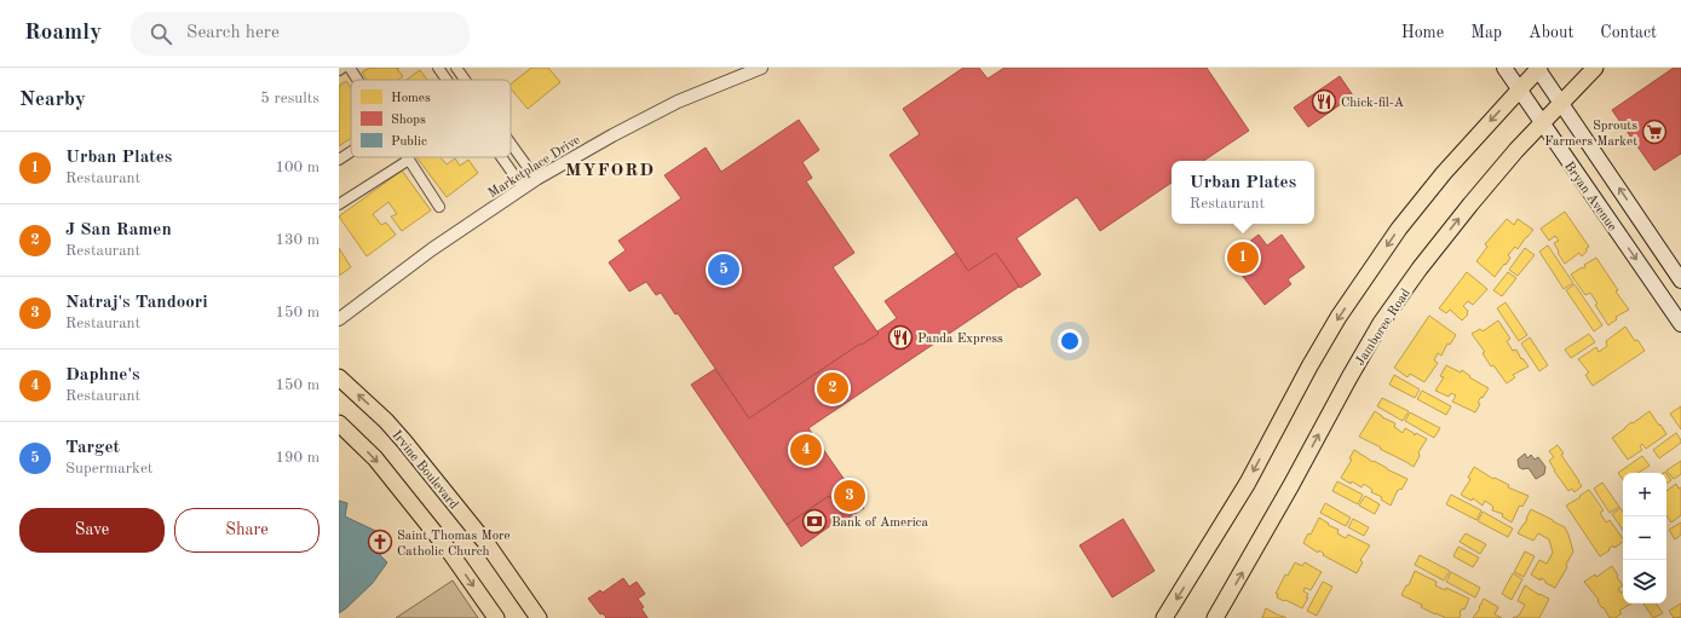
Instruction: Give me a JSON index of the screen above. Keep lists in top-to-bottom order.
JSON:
{
  "streets": {
    "main road": ["Bryan Avenue", "Jamboree Road", "Irvine Boulevard"],
    "street": ["Marketplace Drive"]
  },
  "crossings": [
    ["Bryan Avenue", "Jamboree Road"]
  ],
  "districts": ["MYFORD"],
  "places": {
    "restaurant": ["Chick-fil-A", "Panda Express"],
    "supermarket": ["Sprouts Farmers Market"],
    "bank": ["Bank of America"],
    "church": ["Saint Thomas More Catholic Church"]
  },
  "legend": ["Homes", "Shops", "Public"],
  "page": {
    "header": "Roamly",
    "search": "Search here",
    "nav": [
      "Home",
      "Map",
      "About",
      "Contact"
    ],
    "heading": ["Nearby", "5 results"],
    "list": [
      {
        "mark": "1",
        "name": "Urban Plates",
        "note": "Restaurant",
        "value": "100 m"
      },
      {
        "mark": "2",
        "name": "J San Ramen",
        "note": "Restaurant",
        "value": "130 m"
      },
      {
        "mark": "3",
        "name": "Natraj's Tandoori",
        "note": "Restaurant",
        "value": "150 m"
      },
      {
        "mark": "4",
        "name": "Daphne's",
        "note": "Restaurant",
        "value": "150 m"
      },
      {
        "mark": "5",
        "name": "Target",
        "note": "Supermarket",
        "value": "190 m"
      }
    ],
    "popup": ["Urban Plates", "Restaurant"],
    "pins": [
      "1",
      "5",
      "2",
      "4",
      "3"
    ],
    "map_buttons": ["+", "−"],
    "buttons": ["Save", "Share"]
  }
}
